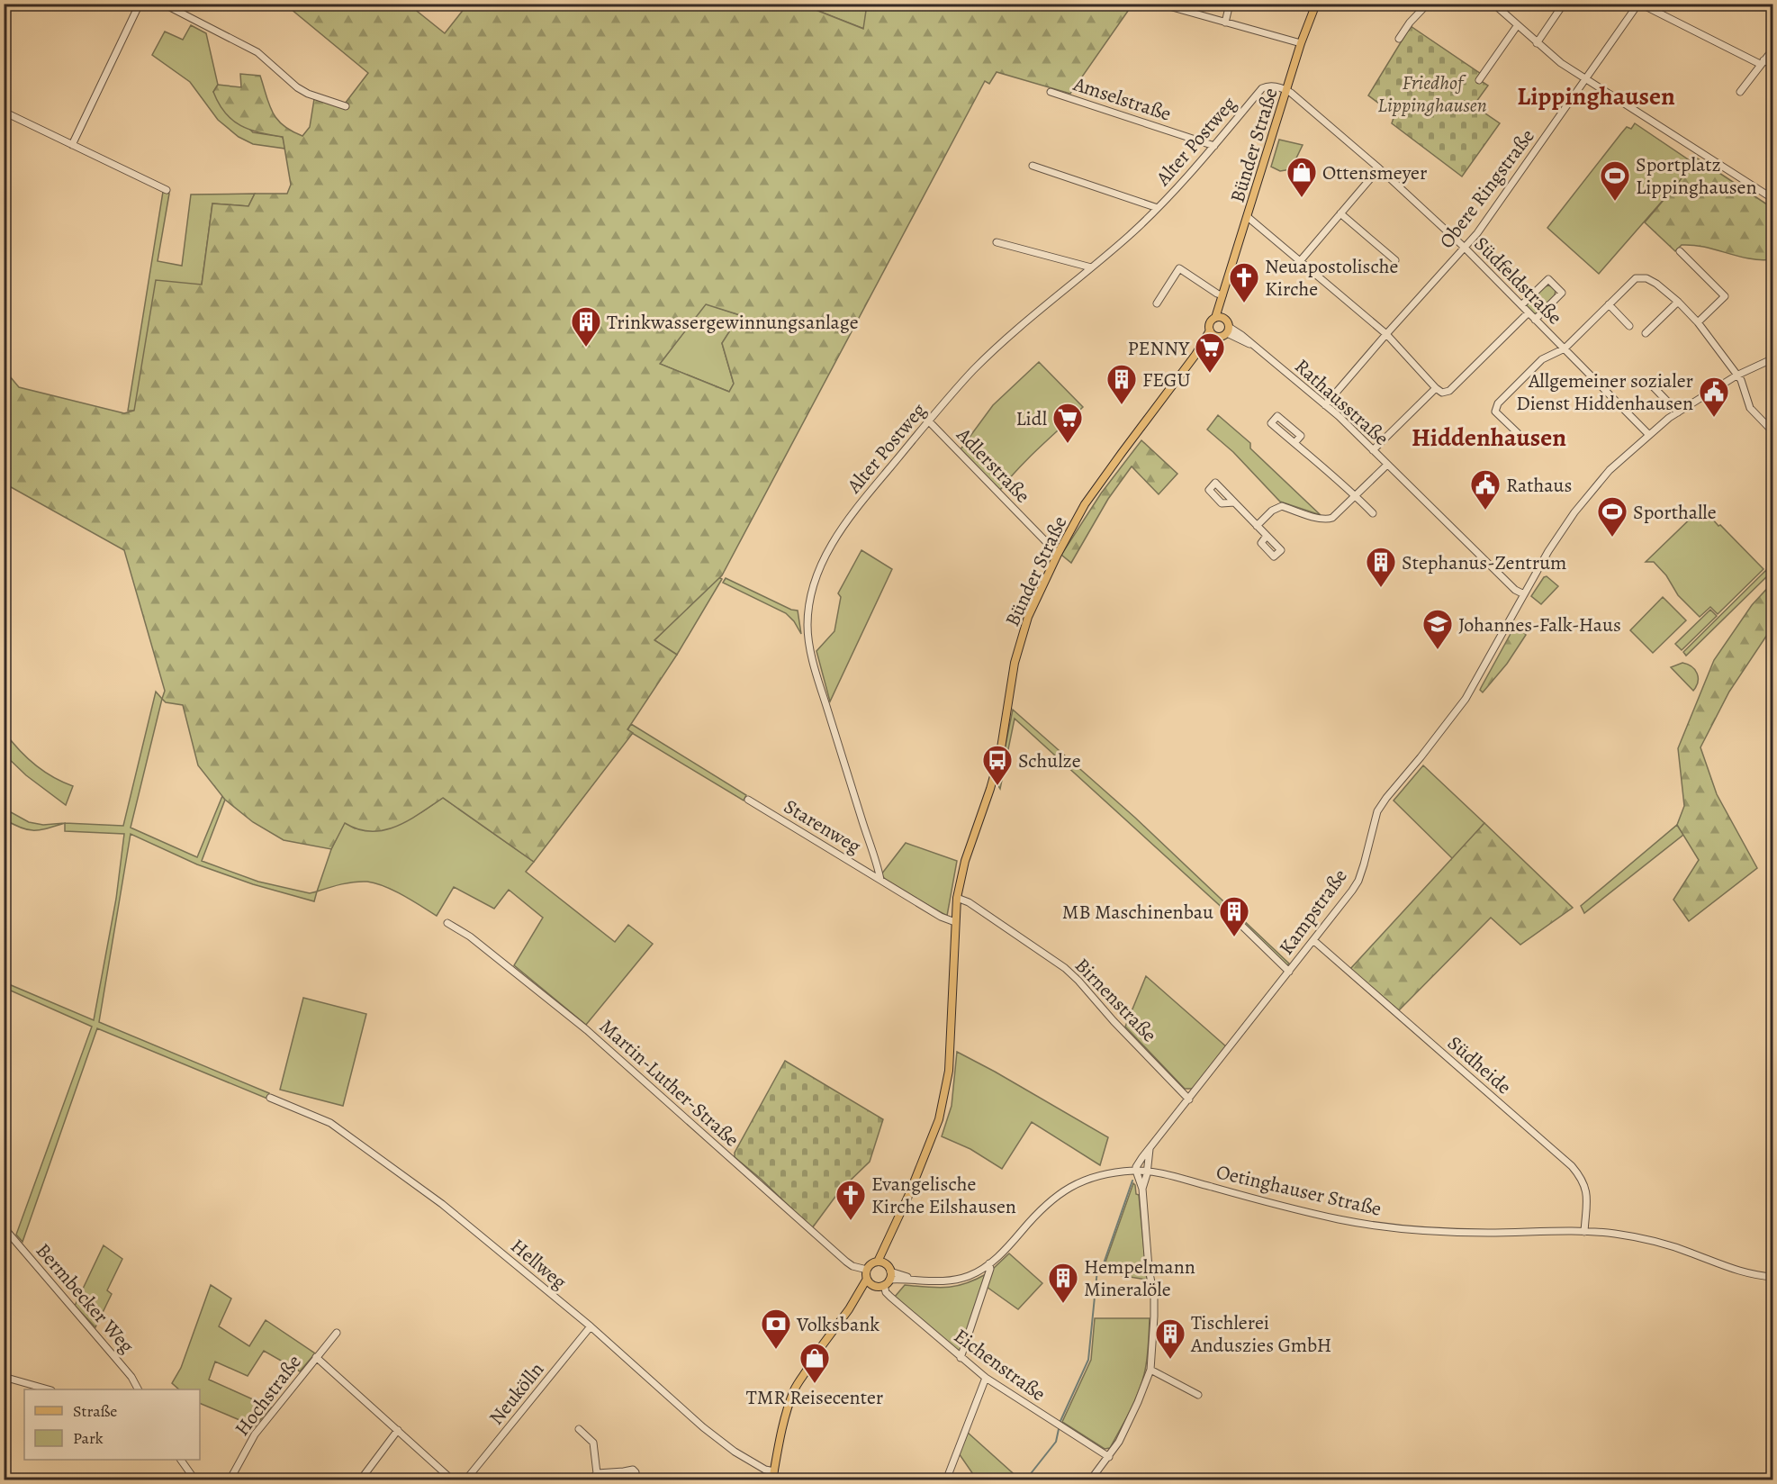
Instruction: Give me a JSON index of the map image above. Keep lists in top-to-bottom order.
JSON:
{
  "streets": {
    "main road": ["Bünder Straße"],
    "street": [
      "Amselstraße",
      "Alter Postweg",
      "Obere Ringstraße",
      "Südfeldstraße",
      "Rathausstraße",
      "Adlerstraße",
      "Starenweg",
      "Kampstraße",
      "Birnenstraße",
      "Südheide",
      "Martin-Luther-Straße",
      "Oetinghauser Straße",
      "Hellweg",
      "Bermbecker Weg",
      "Eichenstraße",
      "Neukölln",
      "Hochstraße"
    ]
  },
  "crossings": [
    ["Amselstraße", "Alter Postweg"],
    ["Alter Postweg", "Bünder Straße"],
    ["Alter Postweg", "Südfeldstraße"],
    ["Alter Postweg", "Adlerstraße"],
    ["Alter Postweg", "Starenweg"],
    ["Bünder Straße", "Südfeldstraße"],
    ["Bünder Straße", "Rathausstraße"],
    ["Bünder Straße", "Adlerstraße"],
    ["Bünder Straße", "Birnenstraße"],
    ["Obere Ringstraße", "Südfeldstraße"],
    ["Obere Ringstraße", "Rathausstraße"],
    ["Südfeldstraße", "Kampstraße"],
    ["Rathausstraße", "Kampstraße"],
    ["Kampstraße", "Birnenstraße"],
    ["Kampstraße", "Südheide"],
    ["Kampstraße", "Oetinghauser Straße"],
    ["Südheide", "Oetinghauser Straße"],
    ["Oetinghauser Straße", "Eichenstraße"],
    ["Hellweg", "Neukölln"]
  ],
  "districts": ["Lippinghausen", "Hiddenhausen"],
  "parks": ["Friedhof Lippinghausen"],
  "places": {
    "shop": ["Ottensmeyer", "TMR Reisecenter"],
    "sports": ["Sportplatz Lippinghausen", "Sporthalle"],
    "church": ["Neuapostolische Kirche", "Evangelische Kirche Eilshausen"],
    "building": [
      "Trinkwassergewinnungsanlage",
      "FEGU",
      "Stephanus-Zentrum",
      "MB Maschinenbau",
      "Hempelmann Mineralöle",
      "Tischlerei Anduszies GmbH"
    ],
    "supermarket": ["PENNY", "Lidl"],
    "public building": ["Allgemeiner sozialer Dienst Hiddenhausen", "Rathaus"],
    "school or university": ["Johannes-Falk-Haus"],
    "bus stop": ["Schulze"],
    "bank": ["Volksbank"]
  },
  "legend": ["Straße", "Park"]
}
